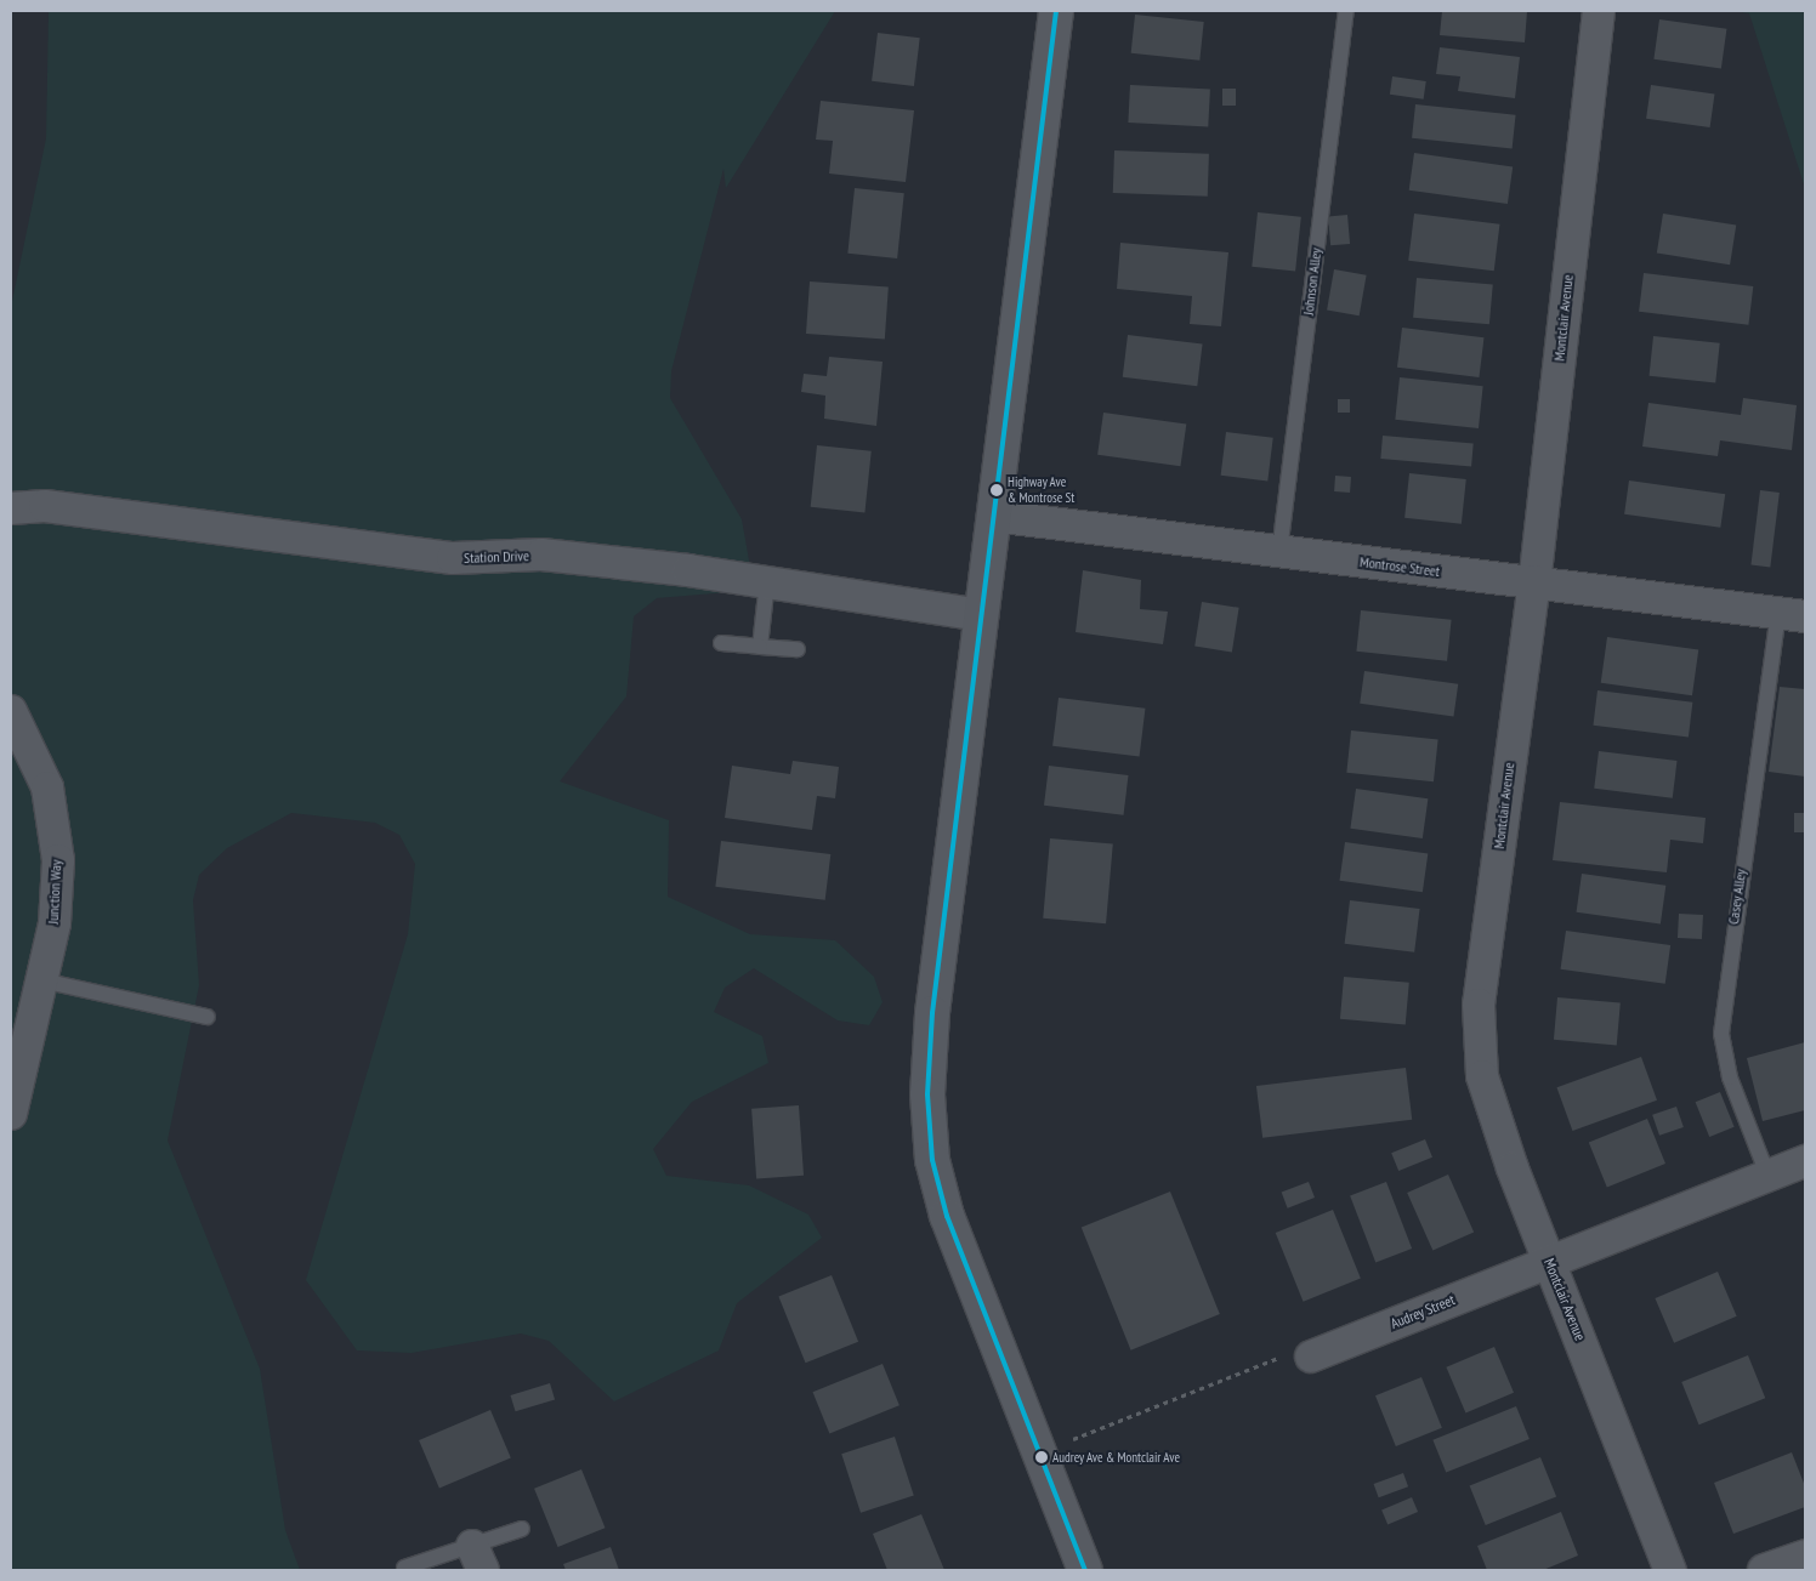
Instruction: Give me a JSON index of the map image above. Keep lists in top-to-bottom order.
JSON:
{
  "streets": {
    "street": [
      "Montclair Avenue",
      "Station Drive",
      "Montrose Street",
      "Junction Way",
      "Audrey Street"
    ],
    "lane": ["Johnson Alley", "Casey Alley"]
  },
  "crossings": [
    ["Johnson Alley", "Montrose Street"],
    ["Montclair Avenue", "Montrose Street"],
    ["Montclair Avenue", "Audrey Street"],
    ["Montrose Street", "Casey Alley"],
    ["Casey Alley", "Audrey Street"]
  ],
  "places": ["Highway Ave & Montrose St", "Audrey Ave & Montclair Ave"]
}
